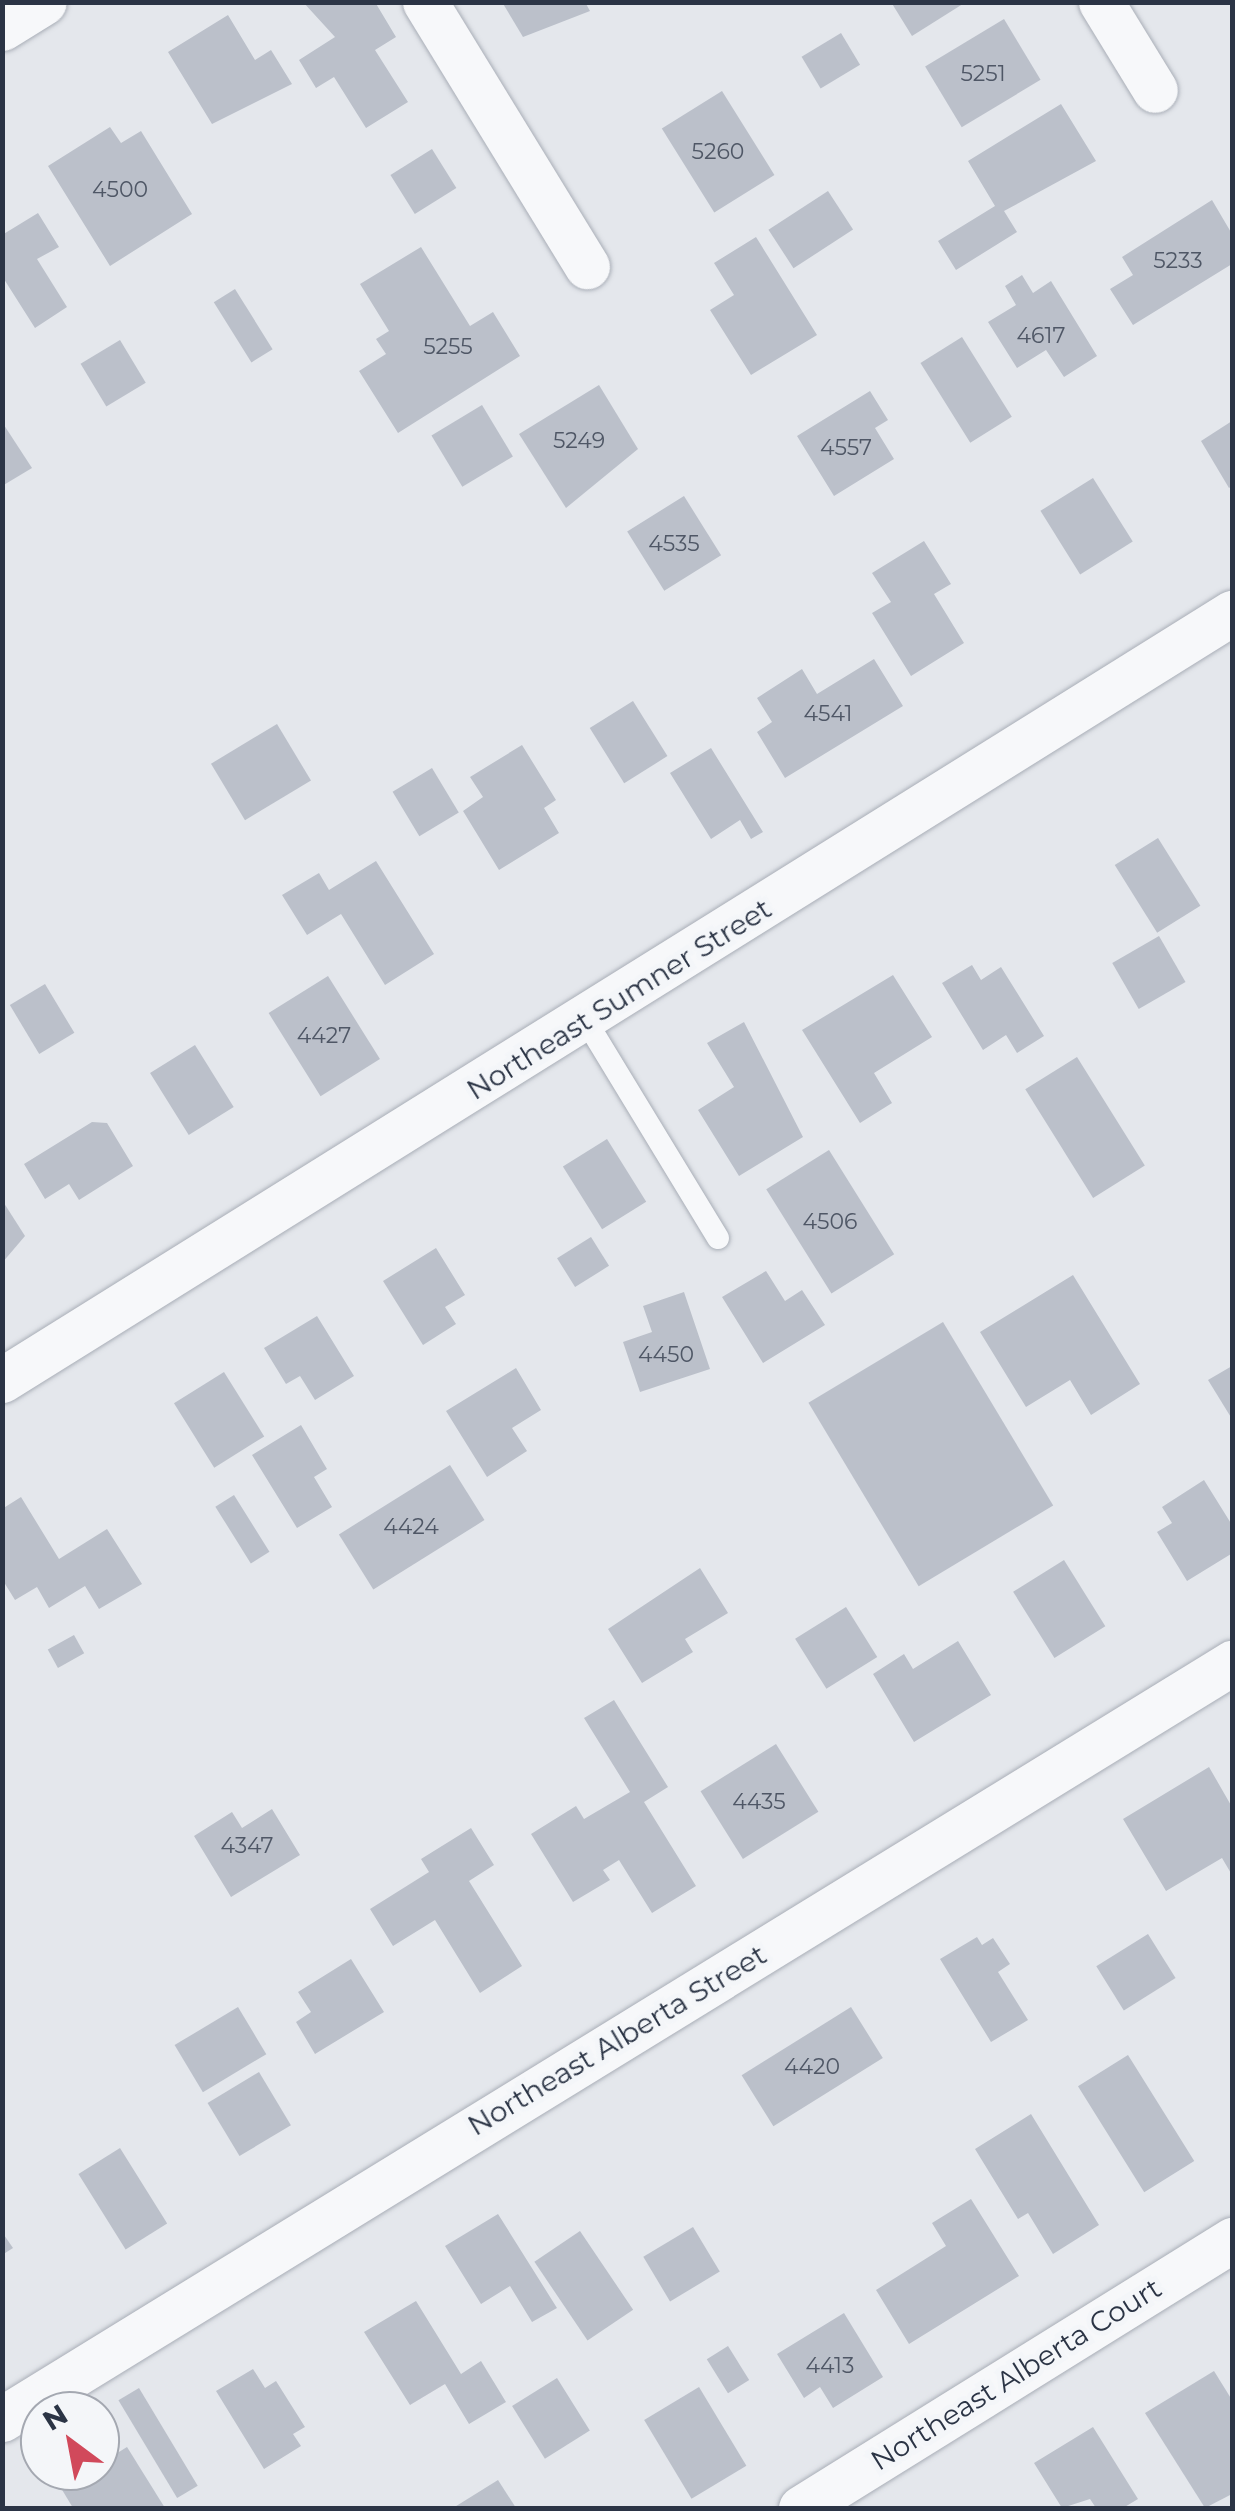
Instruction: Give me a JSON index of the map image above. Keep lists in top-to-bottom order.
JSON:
{
  "streets": {
    "street": ["Northeast Sumner Street", "Northeast Alberta Street", "Northeast Alberta Court"]
  },
  "house_numbers": [
    "5251",
    "5260",
    "4500",
    "5233",
    "4617",
    "5255",
    "5249",
    "4557",
    "4535",
    "4541",
    "4427",
    "4506",
    "4450",
    "4424",
    "4435",
    "4347",
    "4420",
    "4413"
  ],
  "north": "top left"
}
